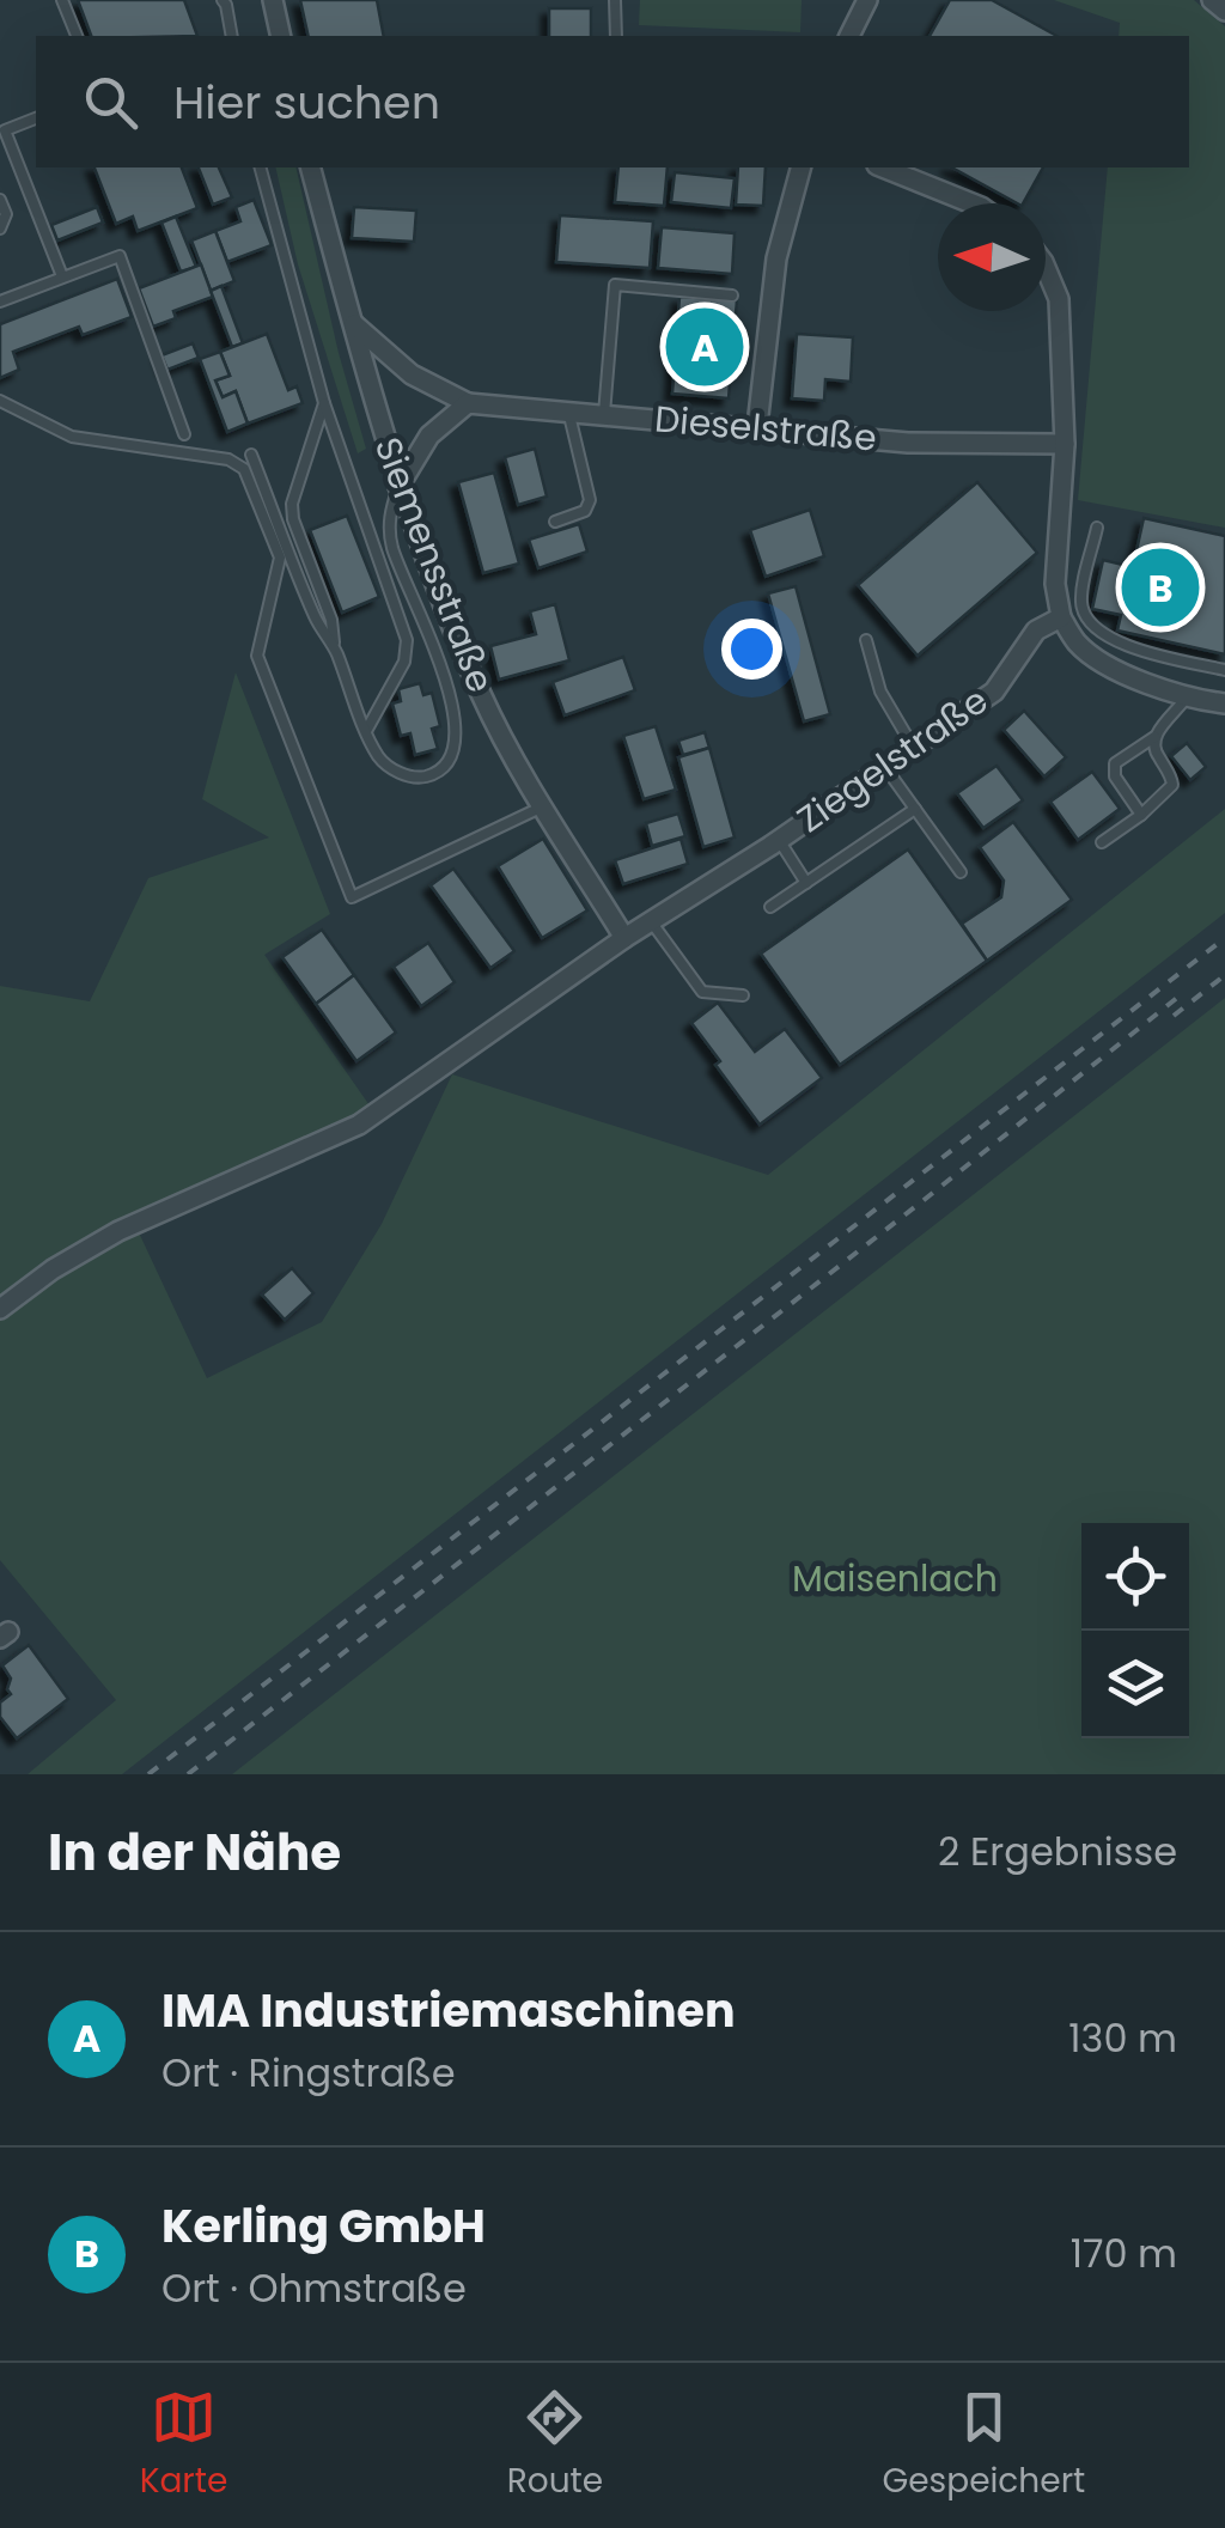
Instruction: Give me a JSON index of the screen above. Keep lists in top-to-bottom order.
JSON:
{
  "streets": {
    "street": ["Dieselstraße", "Siemensstraße", "Ziegelstraße"]
  },
  "crossings": [
    ["Dieselstraße", "Siemensstraße"],
    ["Siemensstraße", "Ziegelstraße"]
  ],
  "parks": ["Maisenlach"],
  "north": "left",
  "page": {
    "search": "Hier suchen",
    "pins": ["A", "B"],
    "heading": ["In der Nähe", "2 Ergebnisse"],
    "list": [
      {
        "mark": "A",
        "name": "IMA Industriemaschinen",
        "note": "Ort · Ringstraße",
        "value": "130 m"
      },
      {
        "mark": "B",
        "name": "Kerling GmbH",
        "note": "Ort · Ohmstraße",
        "value": "170 m"
      }
    ],
    "nav": ["Karte", "Route", "Gespeichert"]
  }
}
